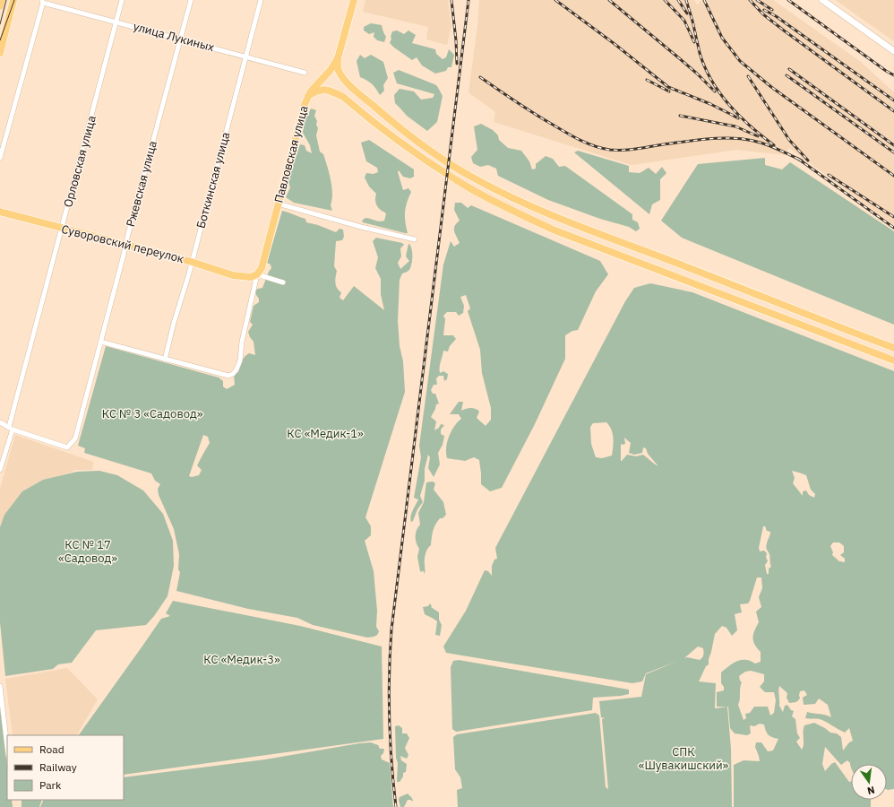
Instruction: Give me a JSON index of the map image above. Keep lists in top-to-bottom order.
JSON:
{
  "streets": {
    "main road": ["Павловская улица", "Суворовский переулок"],
    "street": [
      "улица Лукиных",
      "Орловская улица",
      "Боткинская улица",
      "Ржевская улица"
    ]
  },
  "crossings": [
    ["улица Лукиных", "Орловская улица"],
    ["улица Лукиных", "Боткинская улица"],
    ["улица Лукиных", "Ржевская улица"],
    ["Павловская улица", "Боткинская улица"],
    ["Павловская улица", "Суворовский переулок"],
    ["Орловская улица", "Ржевская улица"],
    ["Орловская улица", "Суворовский переулок"],
    ["Боткинская улица", "Суворовский переулок"],
    ["Ржевская улица", "Суворовский переулок"]
  ],
  "parks": [
    "КС № 3 «Садовод»",
    "КС «Медик-1»",
    "КС № 17 «Садовод»",
    "КС «Медик-3»",
    "СПК «Шувакишский»"
  ],
  "legend": ["Road", "Railway", "Park"],
  "north": "bottom"
}
